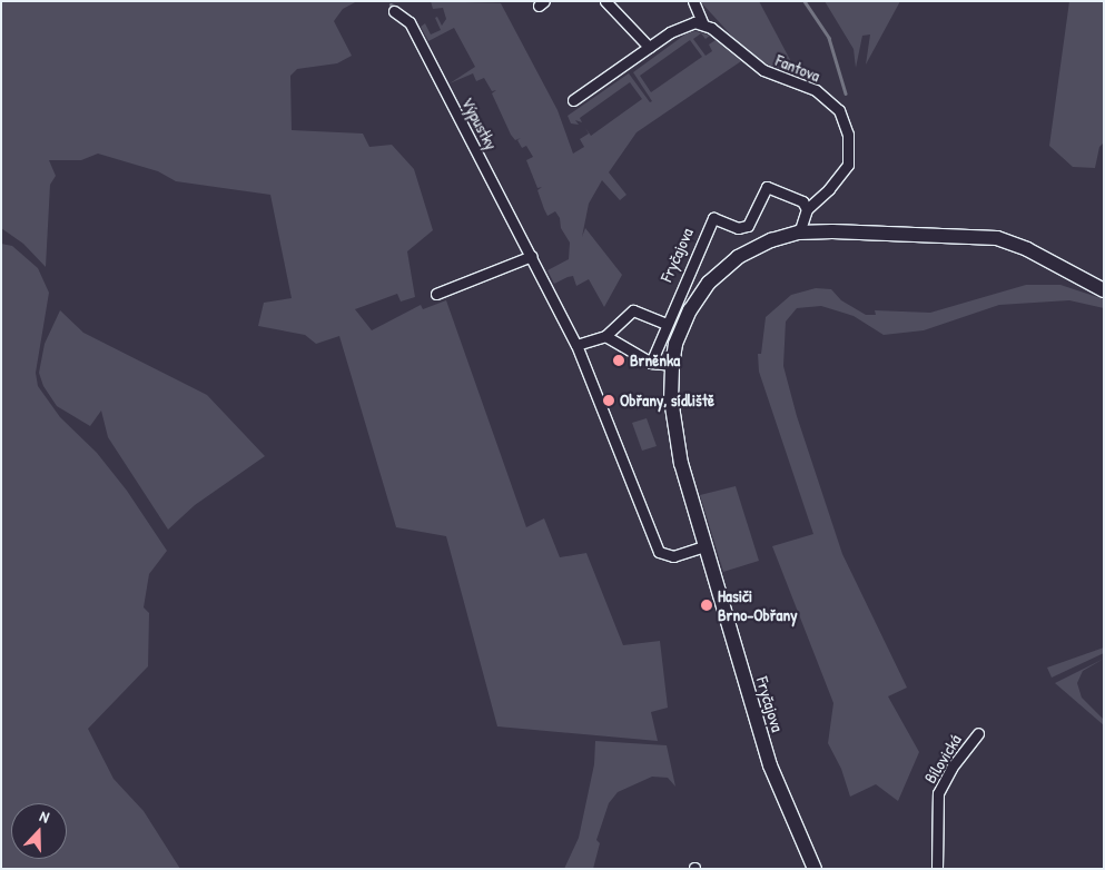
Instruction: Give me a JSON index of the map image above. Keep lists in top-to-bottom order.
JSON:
{
  "streets": {
    "main road": ["Fryčajova"],
    "street": ["Fantova", "Výpustky", "Bílovická"]
  },
  "crossings": [
    ["Fantova", "Fryčajova"]
  ],
  "places": ["Brněnka", "Obřany, sídliště", "Hasiči Brno-Obřany"],
  "north": "top"
}
